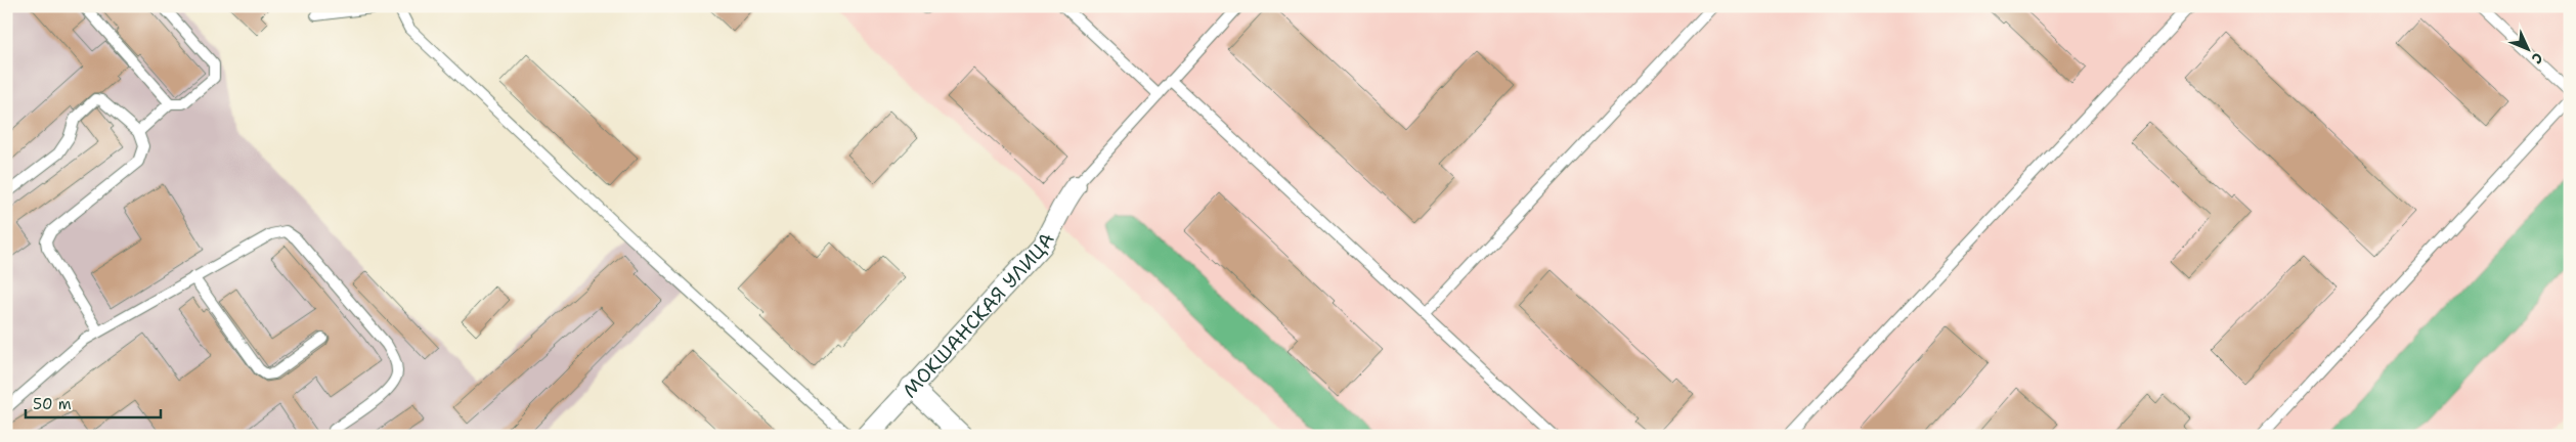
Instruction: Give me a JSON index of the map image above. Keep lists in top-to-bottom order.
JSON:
{
  "streets": {
    "street": ["МОКШАНСКАЯ УЛИЦА"]
  },
  "scale_bar": "50 m",
  "north": "bottom right"
}
